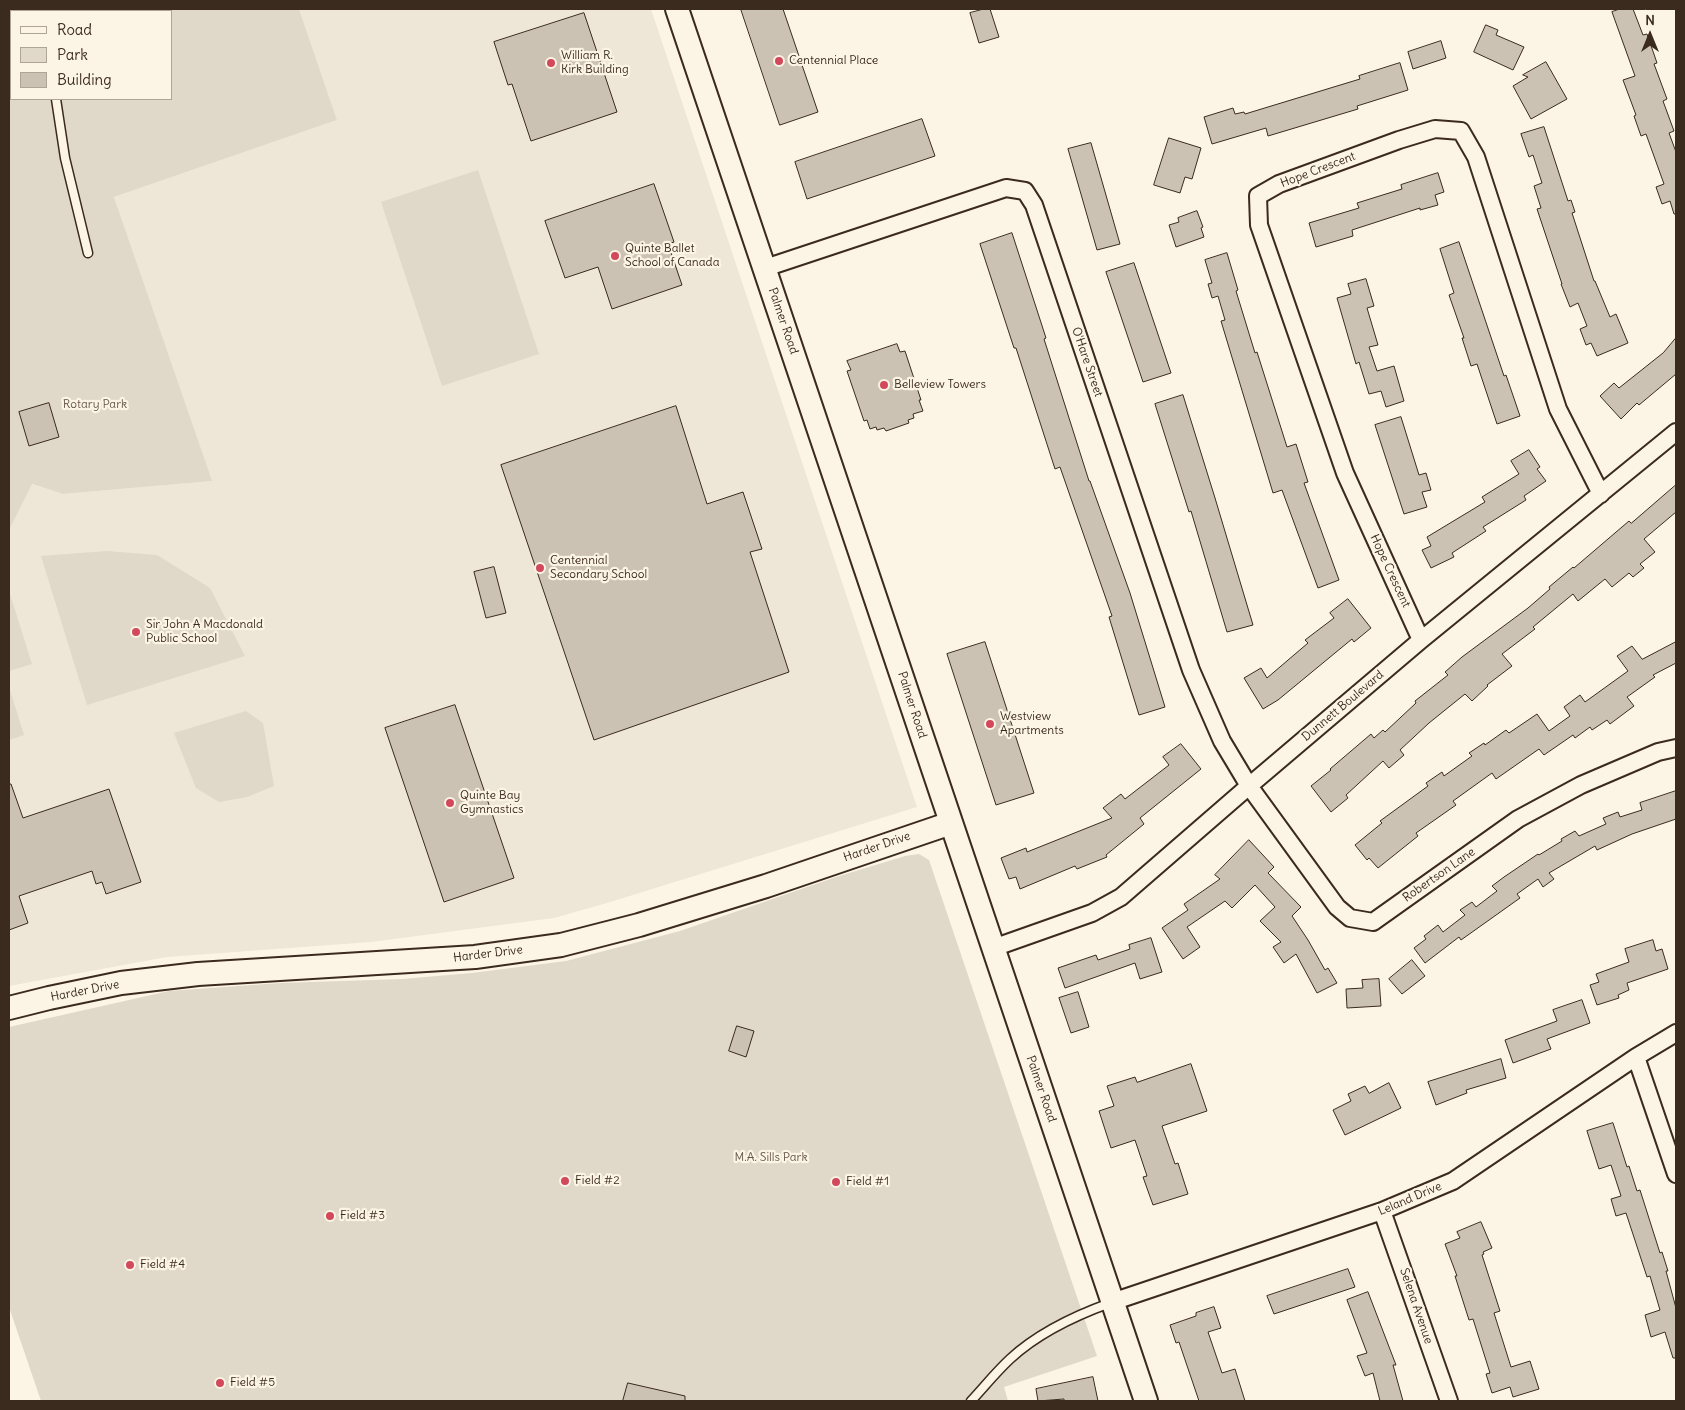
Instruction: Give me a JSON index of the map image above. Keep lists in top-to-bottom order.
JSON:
{
  "streets": {
    "street": [
      "Hope Crescent",
      "Palmer Road",
      "O'Hare Street",
      "Dunnett Boulevard",
      "Harder Drive",
      "Robertson Lane",
      "Leland Drive",
      "Selena Avenue"
    ]
  },
  "crossings": [
    ["Hope Crescent", "Dunnett Boulevard"],
    ["Palmer Road", "O'Hare Street"],
    ["Palmer Road", "Dunnett Boulevard"],
    ["Palmer Road", "Harder Drive"],
    ["Palmer Road", "Leland Drive"],
    ["O'Hare Street", "Dunnett Boulevard"],
    ["O'Hare Street", "Robertson Lane"],
    ["Dunnett Boulevard", "Robertson Lane"],
    ["Leland Drive", "Selena Avenue"]
  ],
  "parks": ["Rotary Park", "M.A. Sills Park"],
  "places": [
    "Centennial Place",
    "William R. Kirk Building",
    "Quinte Ballet School of Canada",
    "Belleview Towers",
    "Centennial Secondary School",
    "Sir John A Macdonald Public School",
    "Westview Apartments",
    "Quinte Bay Gymnastics",
    "Field #2",
    "Field #1",
    "Field #3",
    "Field #4",
    "Field #5"
  ],
  "legend": ["Road", "Park", "Building"],
  "north": "top"
}
